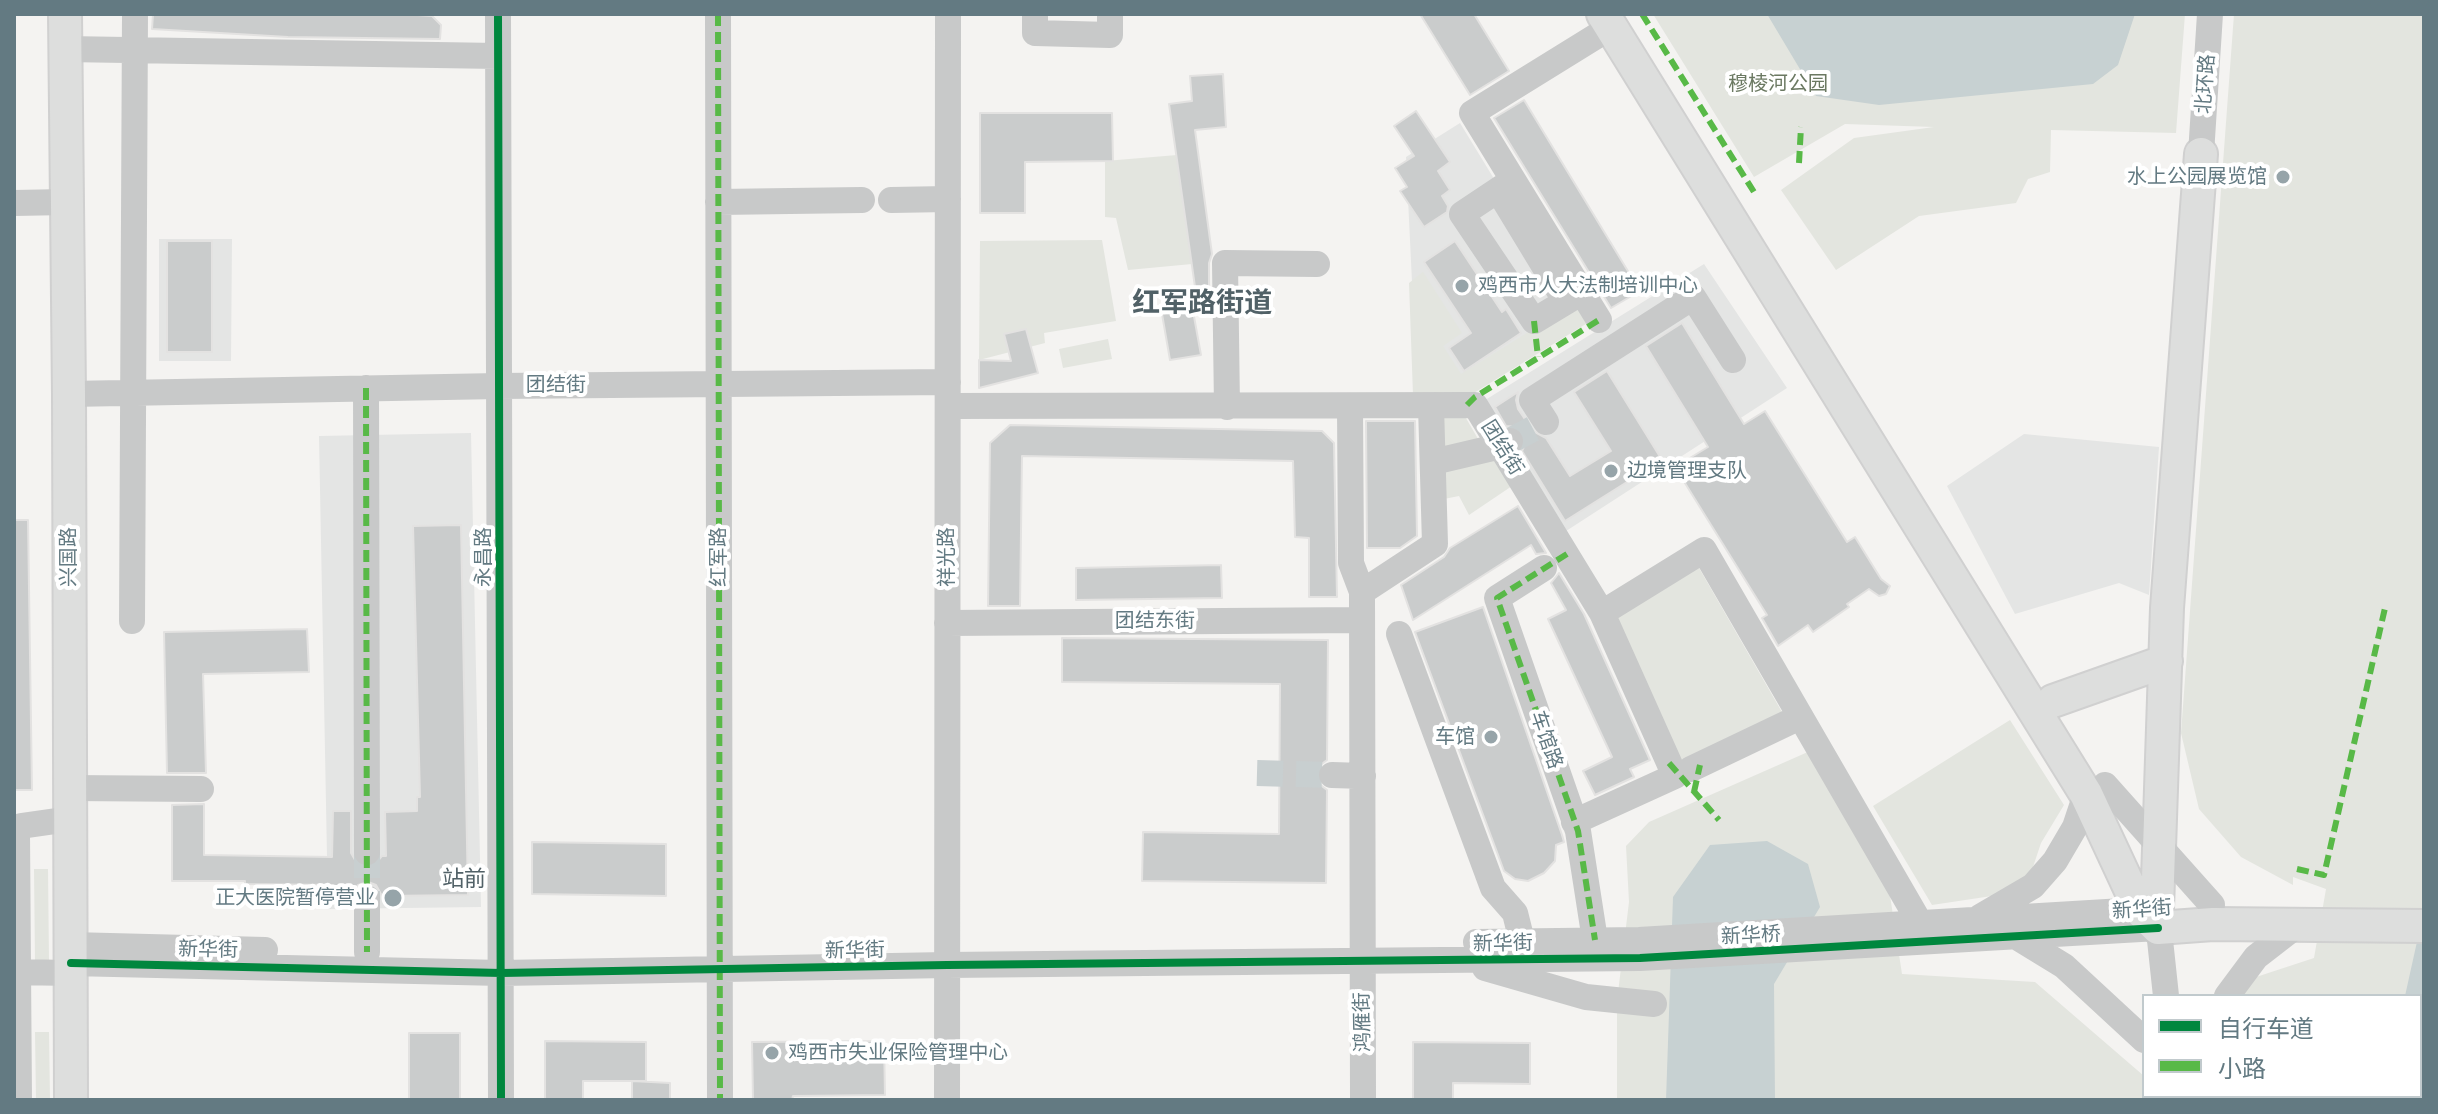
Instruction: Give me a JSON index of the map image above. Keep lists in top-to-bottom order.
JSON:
{
  "streets": {
    "main road": ["兴国路", "新华街"],
    "street": [
      "北环路",
      "团结街",
      "永昌路",
      "红军路",
      "祥光路",
      "团结东街",
      "车馆路",
      "新华桥",
      "鸿雁街"
    ]
  },
  "crossings": [
    ["团结街", "兴国路"],
    ["团结街", "永昌路"],
    ["团结街", "红军路"],
    ["团结街", "祥光路"],
    ["团结街", "车馆路"],
    ["团结街", "鸿雁街"],
    ["兴国路", "新华街"],
    ["永昌路", "新华街"],
    ["红军路", "新华街"],
    ["祥光路", "团结东街"],
    ["祥光路", "新华街"],
    ["团结东街", "鸿雁街"],
    ["车馆路", "新华街"],
    ["新华街", "新华桥"],
    ["新华街", "鸿雁街"]
  ],
  "districts": ["红军路街道", "站前"],
  "parks": ["穆棱河公园"],
  "places": [
    "水上公园展览馆",
    "鸡西市人大法制培训中心",
    "边境管理支队",
    "车馆",
    "正大医院暂停营业",
    "鸡西市失业保险管理中心"
  ],
  "legend": ["自行车道", "小路"]
}
